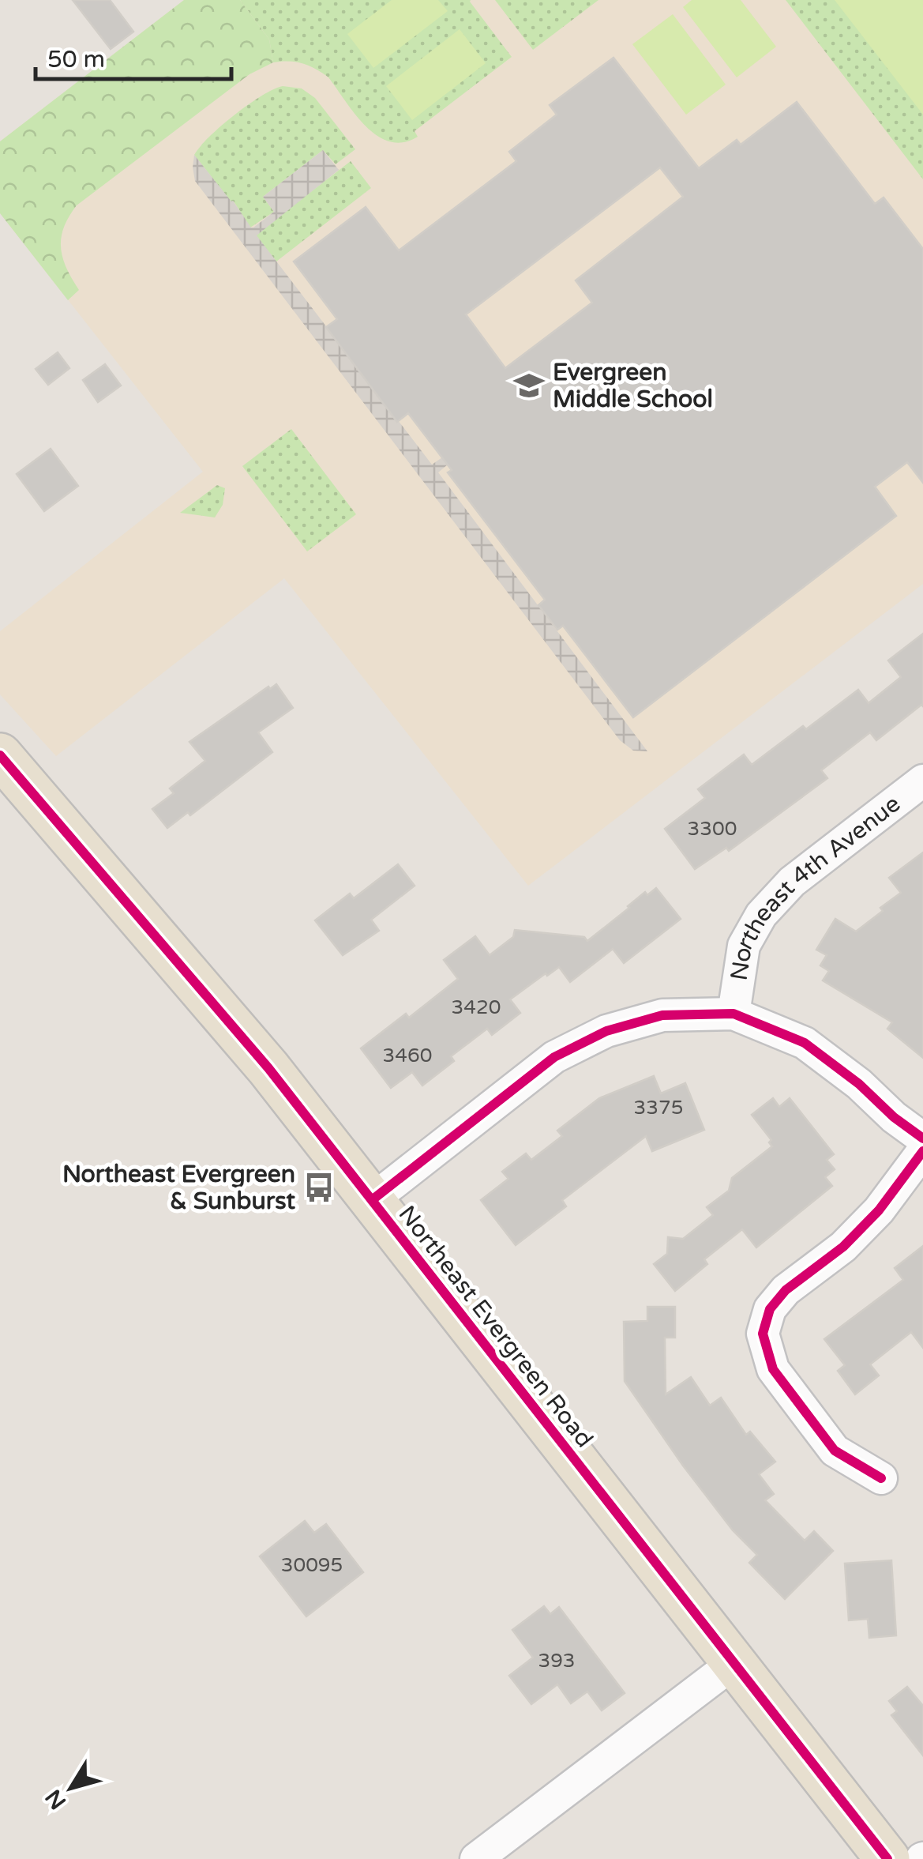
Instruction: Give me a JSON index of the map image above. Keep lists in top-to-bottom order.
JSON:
{
  "streets": {
    "main road": ["Northeast Evergreen Road"],
    "street": ["Northeast 4th Avenue"]
  },
  "places": {
    "school or university": ["Evergreen Middle School"],
    "bus stop": ["Northeast Evergreen & Sunburst"]
  },
  "house_numbers": [
    "3300",
    "3420",
    "3460",
    "3375",
    "30095",
    "393"
  ],
  "scale_bar": "50 m",
  "north": "bottom left"
}
